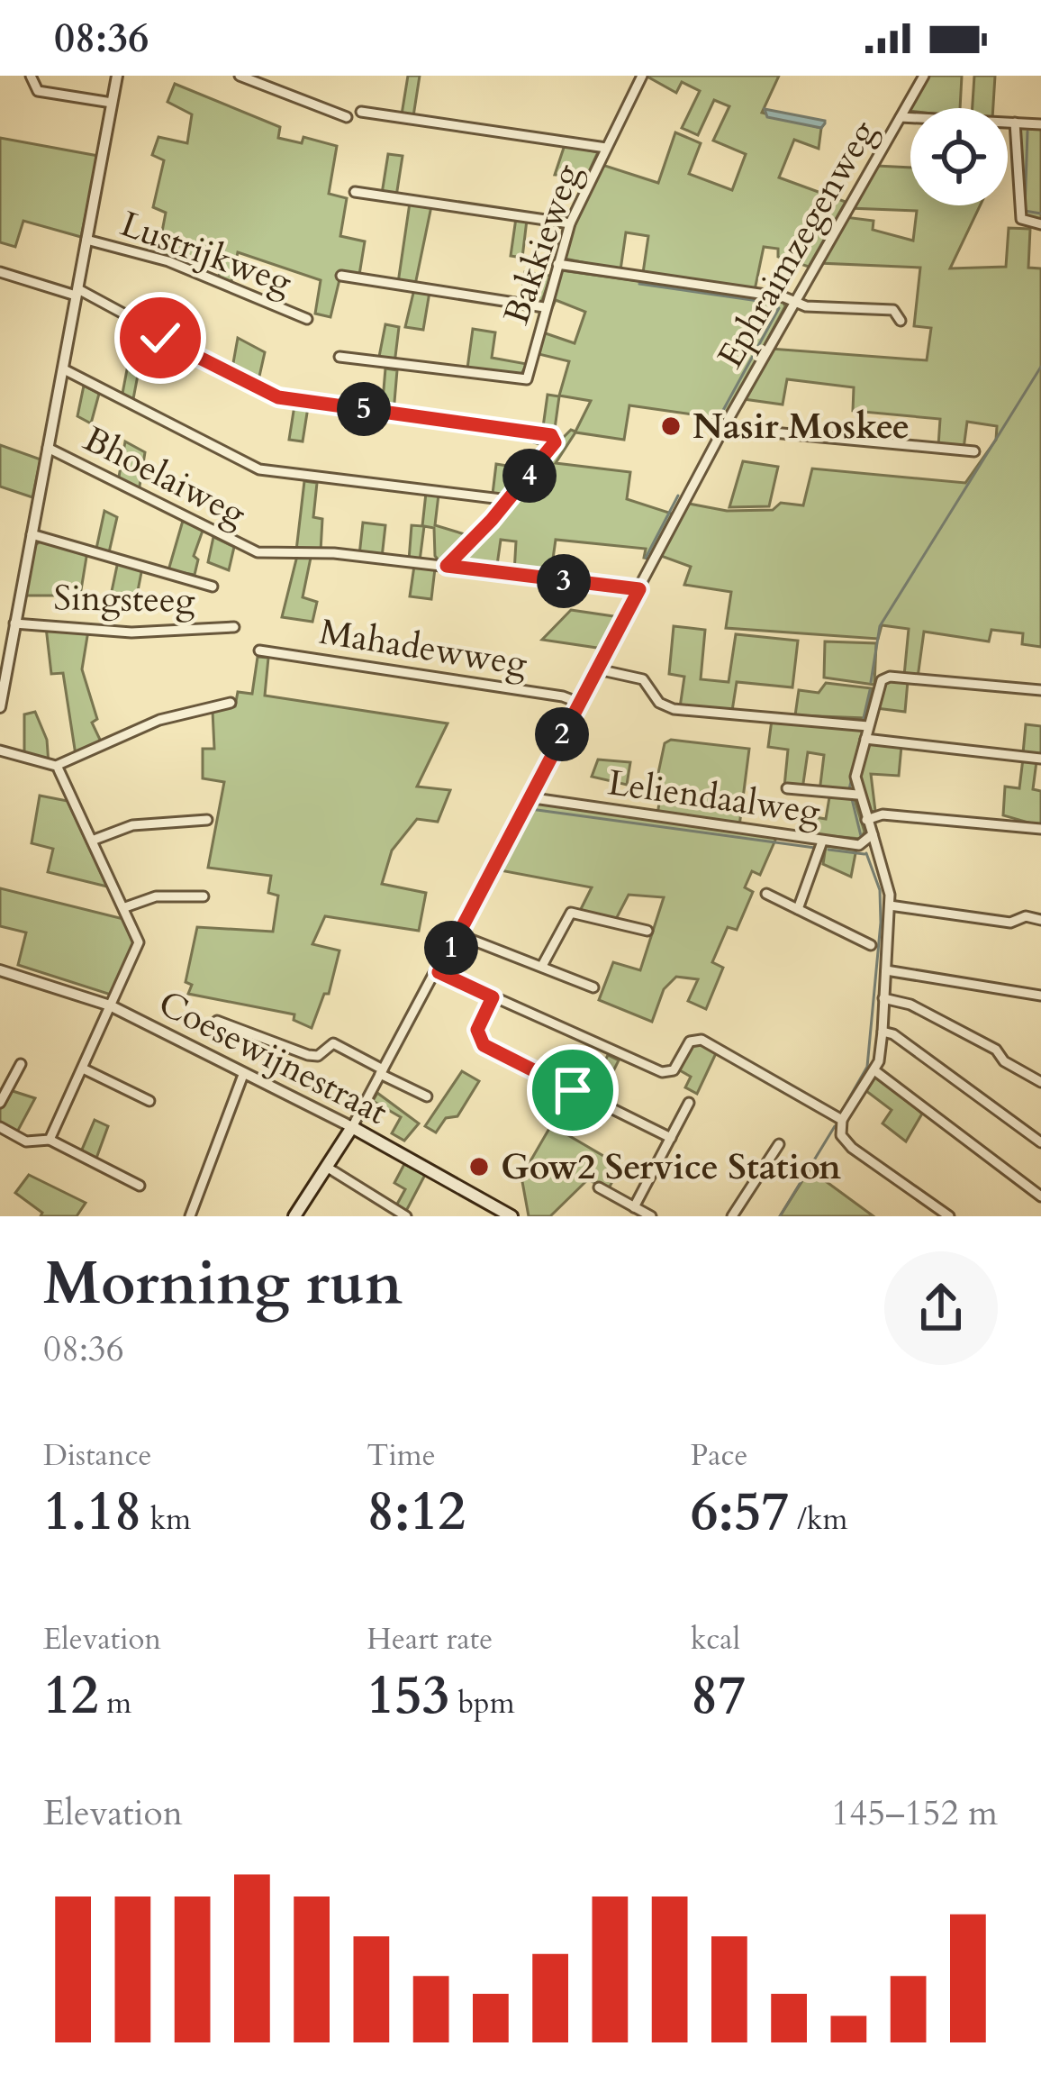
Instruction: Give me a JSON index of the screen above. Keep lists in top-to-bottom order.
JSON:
{
  "streets": {
    "main road": ["Coesewijnestraat"],
    "street": [
      "Bakkieweg",
      "Ephraimzegenweg",
      "Lustrijkweg",
      "Bhoelaiweg",
      "Singsteeg",
      "Mahadewweg",
      "Leliendaalweg"
    ]
  },
  "crossings": [
    ["Ephraimzegenweg", "Mahadewweg"],
    ["Ephraimzegenweg", "Leliendaalweg"],
    ["Ephraimzegenweg", "Coesewijnestraat"]
  ],
  "places": ["Nasir Moskee", "Gow2 Service Station"],
  "page": {
    "status": "08:36",
    "pins": [
      "5",
      "4",
      "3",
      "2",
      "1"
    ],
    "heading": ["Morning run", "08:36"],
    "stats": [
      ["Distance", "1.18 km"],
      ["Time", "8:12"],
      ["Pace", "6:57 /km"],
      ["Elevation", "12 m"],
      ["Heart rate", "153 bpm"],
      ["kcal", "87"]
    ],
    "chart": ["Elevation", "145–152 m"]
  }
}
